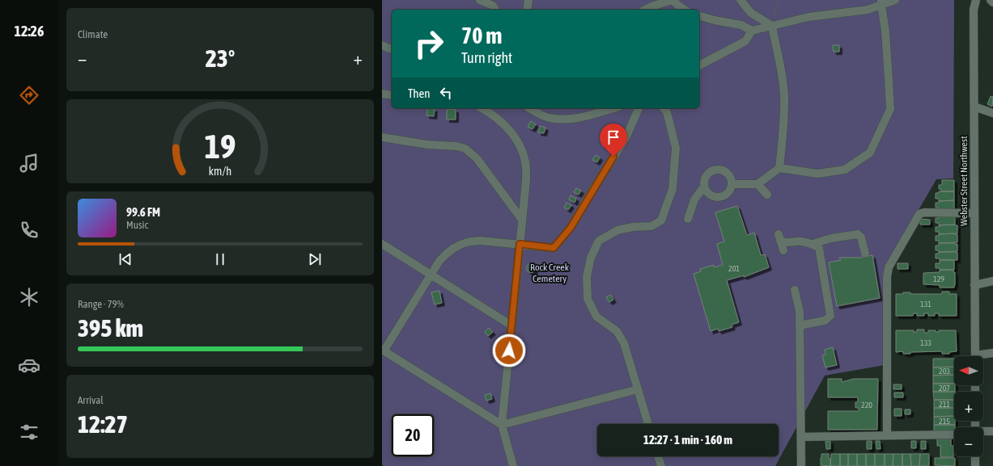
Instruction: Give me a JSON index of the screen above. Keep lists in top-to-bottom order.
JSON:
{
  "streets": {
    "street": ["Webster Street Northwest"]
  },
  "parks": ["Rock Creek Cemetery"],
  "house_numbers": [
    "201",
    "129",
    "131",
    "133",
    "203",
    "207",
    "211",
    "220",
    "215"
  ],
  "north": "left",
  "page": {
    "tabs": "12:26",
    "tile": [
      "Climate",
      ["Range · 79%", "395 km"],
      ["Arrival", "12:27"]
    ],
    "turn": ["70 m", "Turn right"],
    "heat": ["−", "23°", "+"],
    "then": "Then",
    "song": ["99.6 FM", "Music"],
    "map_buttons": ["+", "−"],
    "limit": "20",
    "trip": "12:27 · 1 min · 160 m",
    "gauge": ["19", "km/h"]
  }
}
